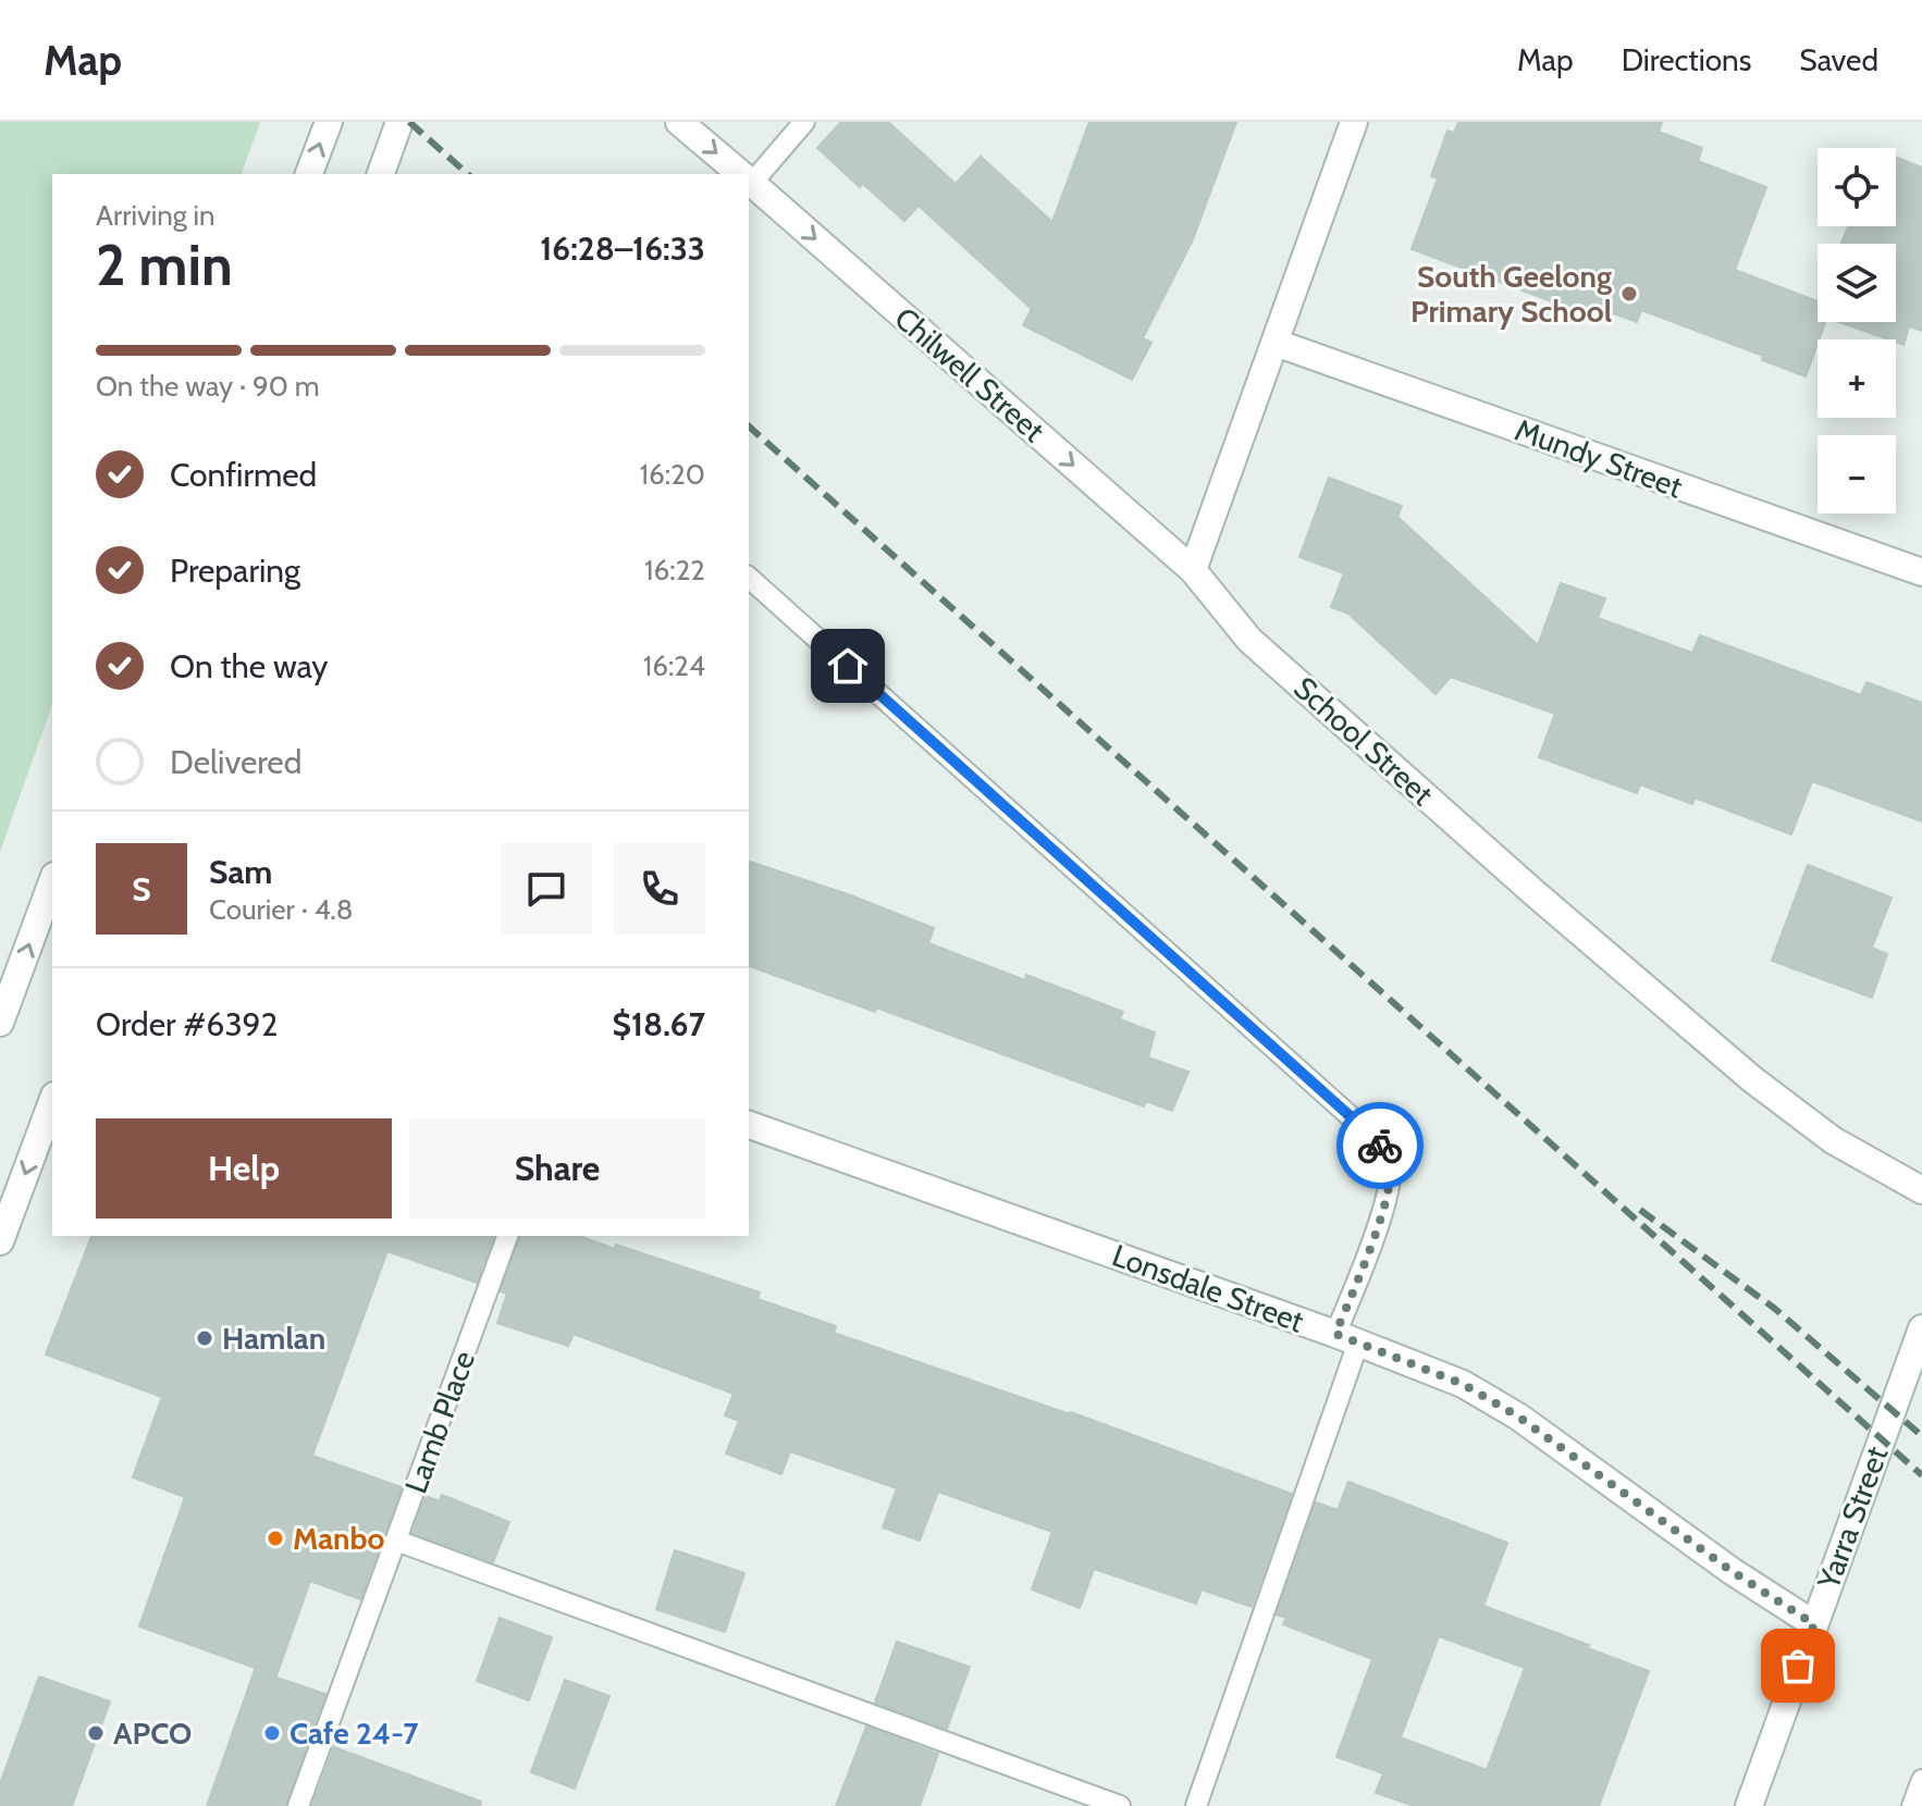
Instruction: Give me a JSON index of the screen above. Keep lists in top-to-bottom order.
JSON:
{
  "streets": {
    "street": [
      "Chilwell Street",
      "Mundy Street",
      "School Street",
      "Lonsdale Street",
      "Yarra Street"
    ],
    "lane": ["Lamb Place"]
  },
  "crossings": [
    ["Chilwell Street", "School Street"],
    ["Lonsdale Street", "Yarra Street"]
  ],
  "one_way": ["Chilwell Street"],
  "places": [
    "South Geelong Primary School",
    "Hamlan",
    "Manbo",
    "APCO",
    "Cafe 24-7"
  ],
  "page": {
    "header": "Map",
    "nav": ["Map", "Directions", "Saved"],
    "map_buttons": ["+", "−"],
    "heading": ["2 min", "Arriving in", "16:28–16:33"],
    "panel": [
      "Sam",
      "Courier · 4.8",
      "Order #6392",
      "$18.67"
    ],
    "bar": "On the way · 90 m",
    "list": [
      ["Confirmed", "16:20"],
      ["Preparing", "16:22"],
      ["On the way", "16:24"],
      "Delivered"
    ],
    "round": "S",
    "buttons": ["Help", "Share"]
  }
}
